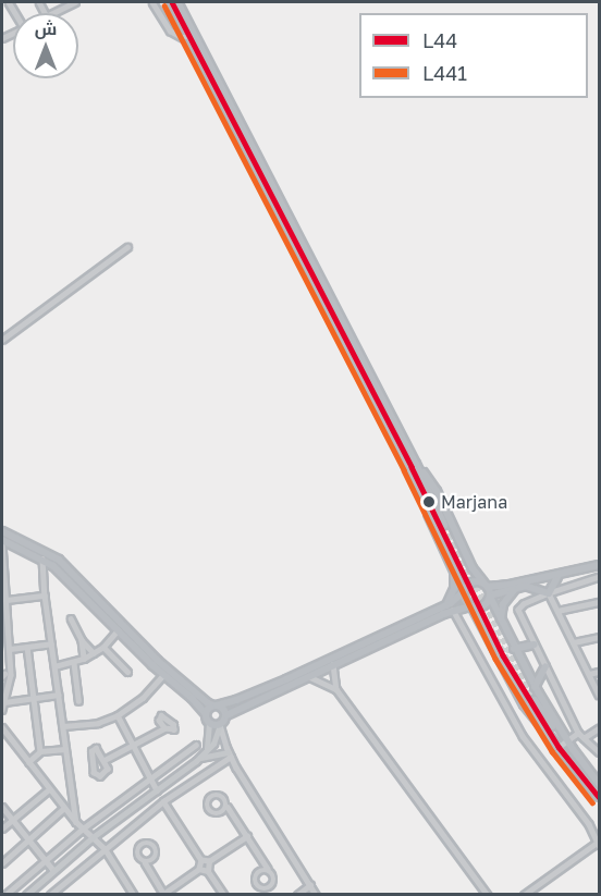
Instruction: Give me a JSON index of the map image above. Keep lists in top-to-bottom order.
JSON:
{
  "places": ["Marjana"],
  "lines": ["transit line L44", "transit line L441"],
  "legend": ["L44", "L441"],
  "north": "top"
}
